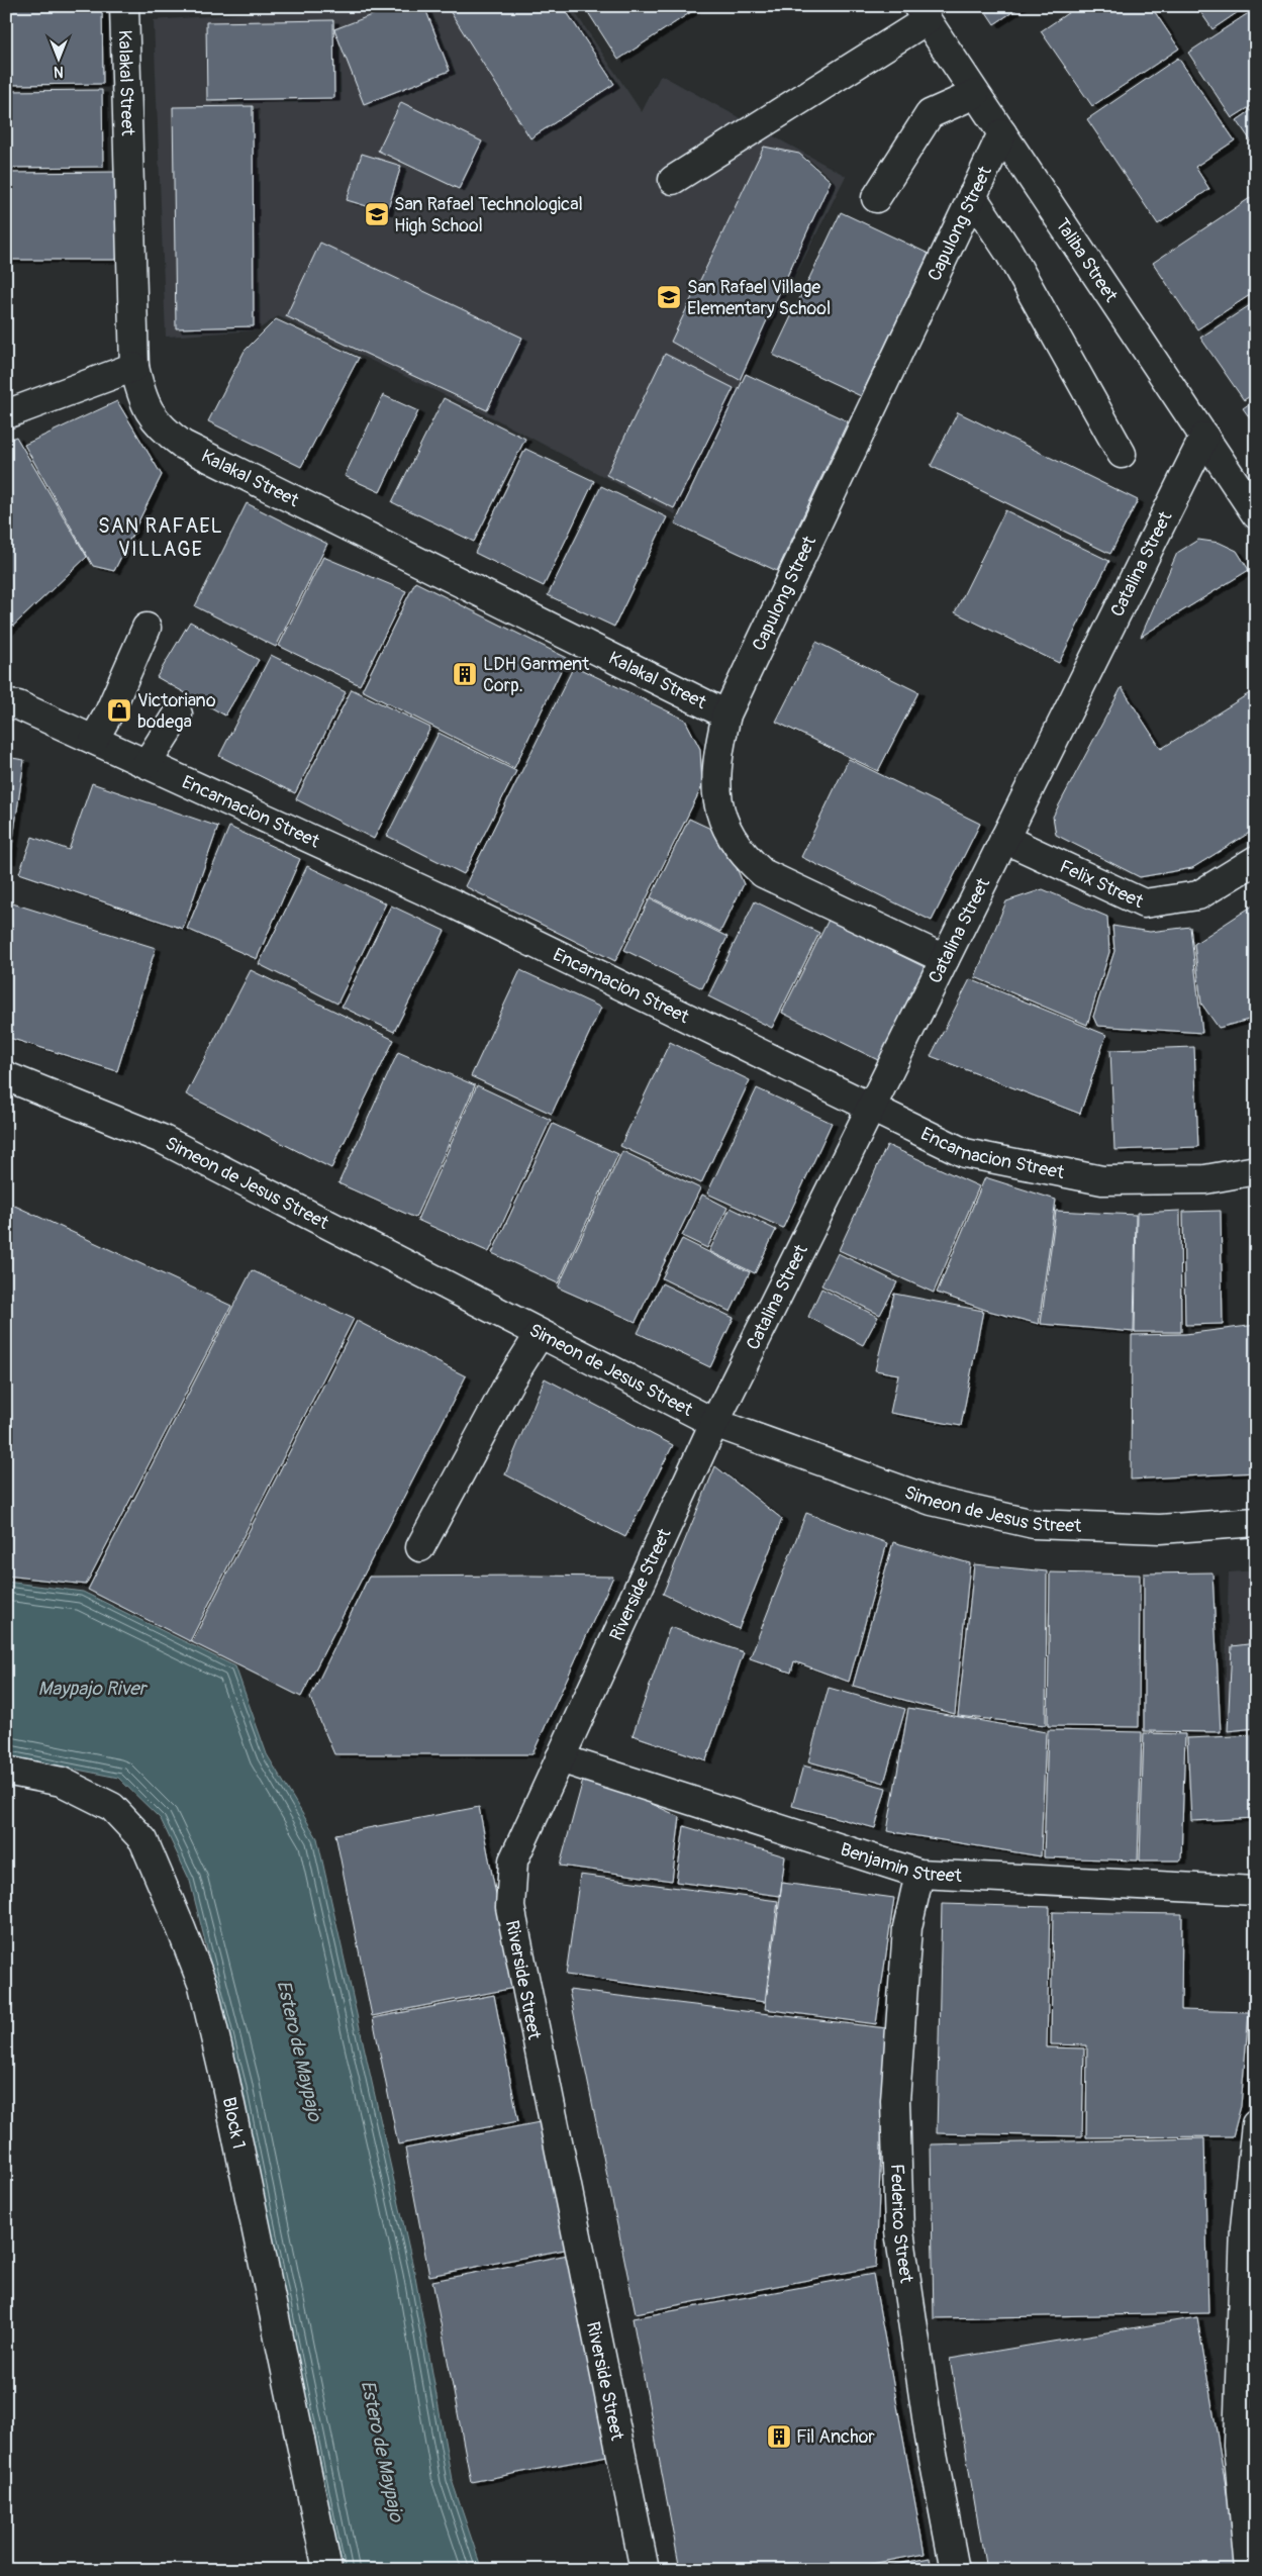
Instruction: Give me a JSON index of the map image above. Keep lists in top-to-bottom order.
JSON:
{
  "streets": {
    "street": [
      "Kalakal Street",
      "Capulong Street",
      "Taliba Street",
      "Catalina Street",
      "Encarnacion Street",
      "Felix Street",
      "Simeon de Jesus Street",
      "Riverside Street",
      "Benjamin Street",
      "Block 1",
      "Federico Street"
    ]
  },
  "crossings": [
    ["Kalakal Street", "Capulong Street"],
    ["Capulong Street", "Taliba Street"],
    ["Capulong Street", "Catalina Street"],
    ["Taliba Street", "Catalina Street"],
    ["Catalina Street", "Encarnacion Street"],
    ["Catalina Street", "Felix Street"],
    ["Catalina Street", "Simeon de Jesus Street"],
    ["Catalina Street", "Riverside Street"],
    ["Simeon de Jesus Street", "Riverside Street"],
    ["Riverside Street", "Benjamin Street"],
    ["Benjamin Street", "Federico Street"]
  ],
  "districts": ["SAN RAFAEL VILLAGE"],
  "water": ["Maypajo River", "Estero de Maypajo"],
  "places": {
    "school or university": ["San Rafael Technological High School", "San Rafael Village Elementary School"],
    "building": ["LDH Garment Corp.", "Fil Anchor"],
    "shop": ["Victoriano bodega"]
  },
  "north": "bottom"
}
